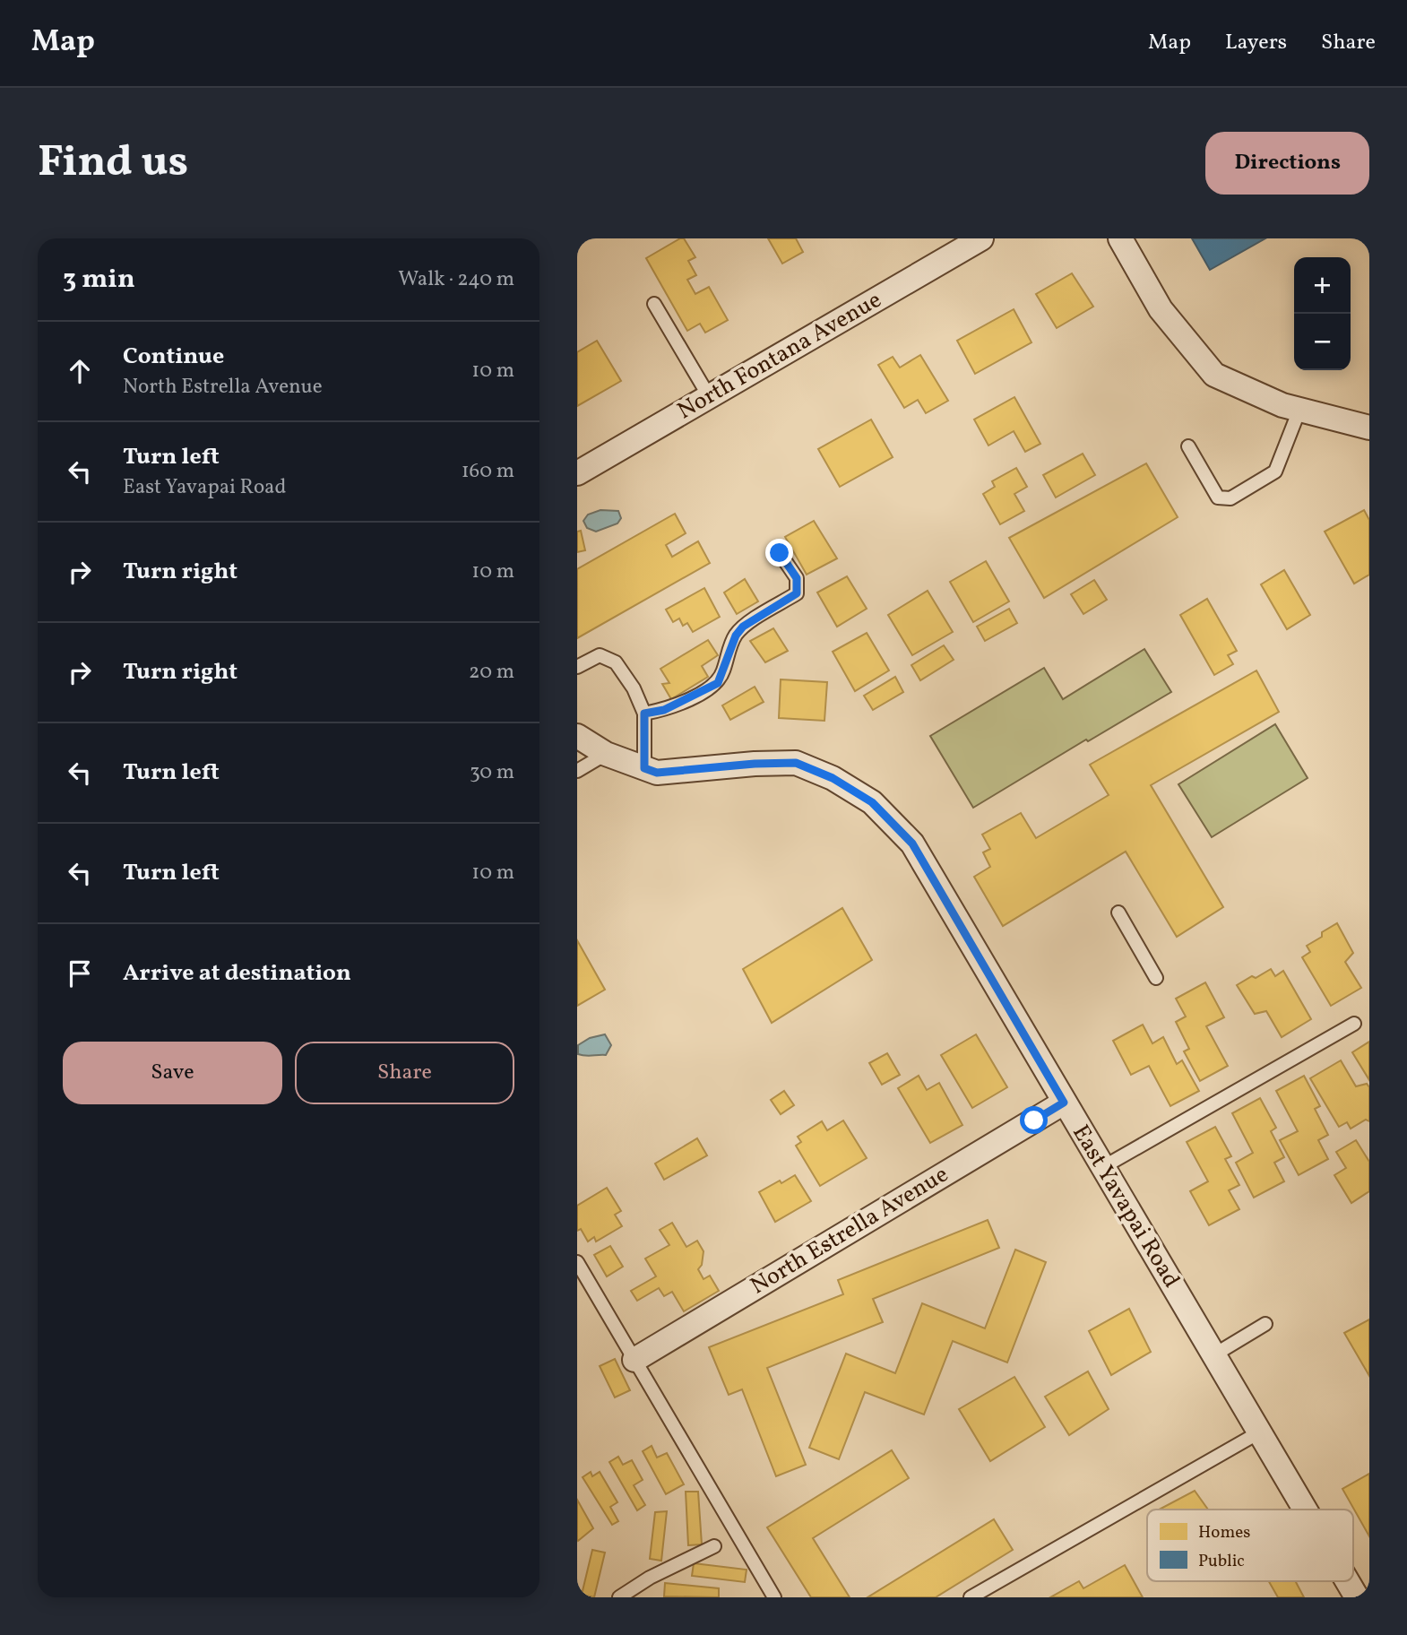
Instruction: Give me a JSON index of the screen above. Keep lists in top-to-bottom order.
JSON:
{
  "streets": {
    "street": ["North Fontana Avenue", "East Yavapai Road", "North Estrella Avenue"]
  },
  "crossings": [
    ["East Yavapai Road", "North Estrella Avenue"]
  ],
  "legend": ["Homes", "Public"],
  "page": {
    "header": "Map",
    "nav": ["Map", "Layers", "Share"],
    "buttons": [
      "Directions",
      ["Save", "Share"]
    ],
    "title": "Find us",
    "heading": ["3 min", "Walk · 240 m"],
    "map_buttons": ["+", "−"],
    "list": [
      ["Continue", "North Estrella Avenue", "10 m"],
      ["Turn left", "East Yavapai Road", "160 m"],
      ["Turn right", "10 m"],
      ["Turn right", "20 m"],
      ["Turn left", "30 m"],
      ["Turn left", "10 m"],
      "Arrive at destination"
    ]
  }
}
